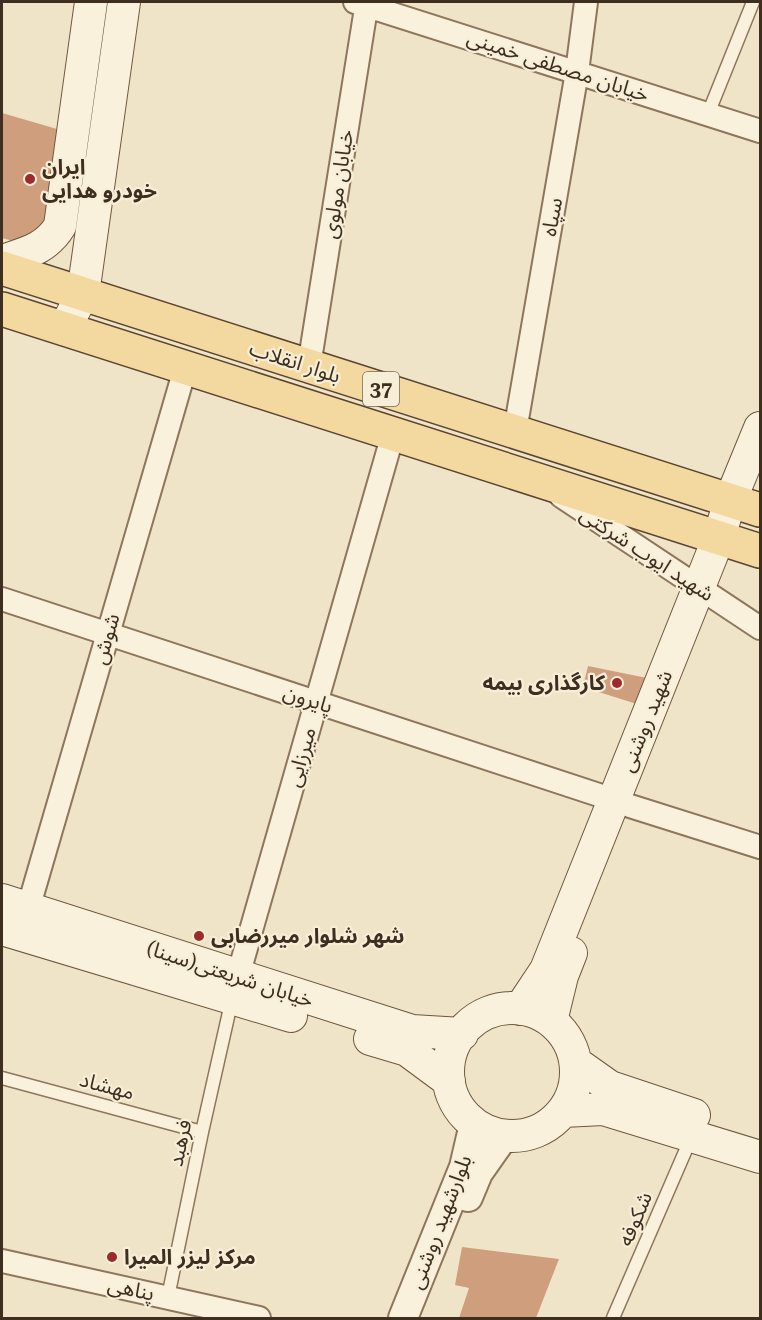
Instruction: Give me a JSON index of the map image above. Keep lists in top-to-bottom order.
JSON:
{
  "streets": {
    "main road": [
      "بلوار انقلاب",
      "37",
      "شهید روشنی",
      "خیابان شریعتی(سینا)"
    ],
    "street": [
      "خیابان مصطفی خمینی",
      "خیابان مولوی",
      "سپاه",
      "شهید ایوب شرکتی",
      "شوش",
      "پایرون",
      "میرزایی",
      "بلوارشهید روشنی",
      "پناهی"
    ],
    "lane": ["مهشاد", "فرهبد", "شکوفه"]
  },
  "crossings": [
    ["خیابان مصطفی خمینی", "خیابان مولوی"],
    ["خیابان مصطفی خمینی", "سپاه"],
    ["خیابان مولوی", "بلوار انقلاب"],
    ["سپاه", "بلوار انقلاب"],
    ["بلوار انقلاب", "شهید ایوب شرکتی"],
    ["بلوار انقلاب", "شوش"],
    ["بلوار انقلاب", "شهید روشنی"],
    ["بلوار انقلاب", "میرزایی"],
    ["شهید ایوب شرکتی", "شهید روشنی"],
    ["شوش", "پایرون"],
    ["شوش", "خیابان شریعتی(سینا)"],
    ["پایرون", "شهید روشنی"],
    ["پایرون", "میرزایی"],
    ["شهید روشنی", "خیابان شریعتی(سینا)"],
    ["شهید روشنی", "بلوارشهید روشنی"],
    ["میرزایی", "خیابان شریعتی(سینا)"],
    ["میرزایی", "فرهبد"],
    ["خیابان شریعتی(سینا)", "فرهبد"],
    ["خیابان شریعتی(سینا)", "بلوارشهید روشنی"],
    ["مهشاد", "فرهبد"],
    ["فرهبد", "پناهی"]
  ],
  "places": [
    "ایران خودرو هدایی",
    "کارگذاری بیمه",
    "شهر شلوار میررضابی",
    "مرکز لیزر المیرا"
  ]
}
